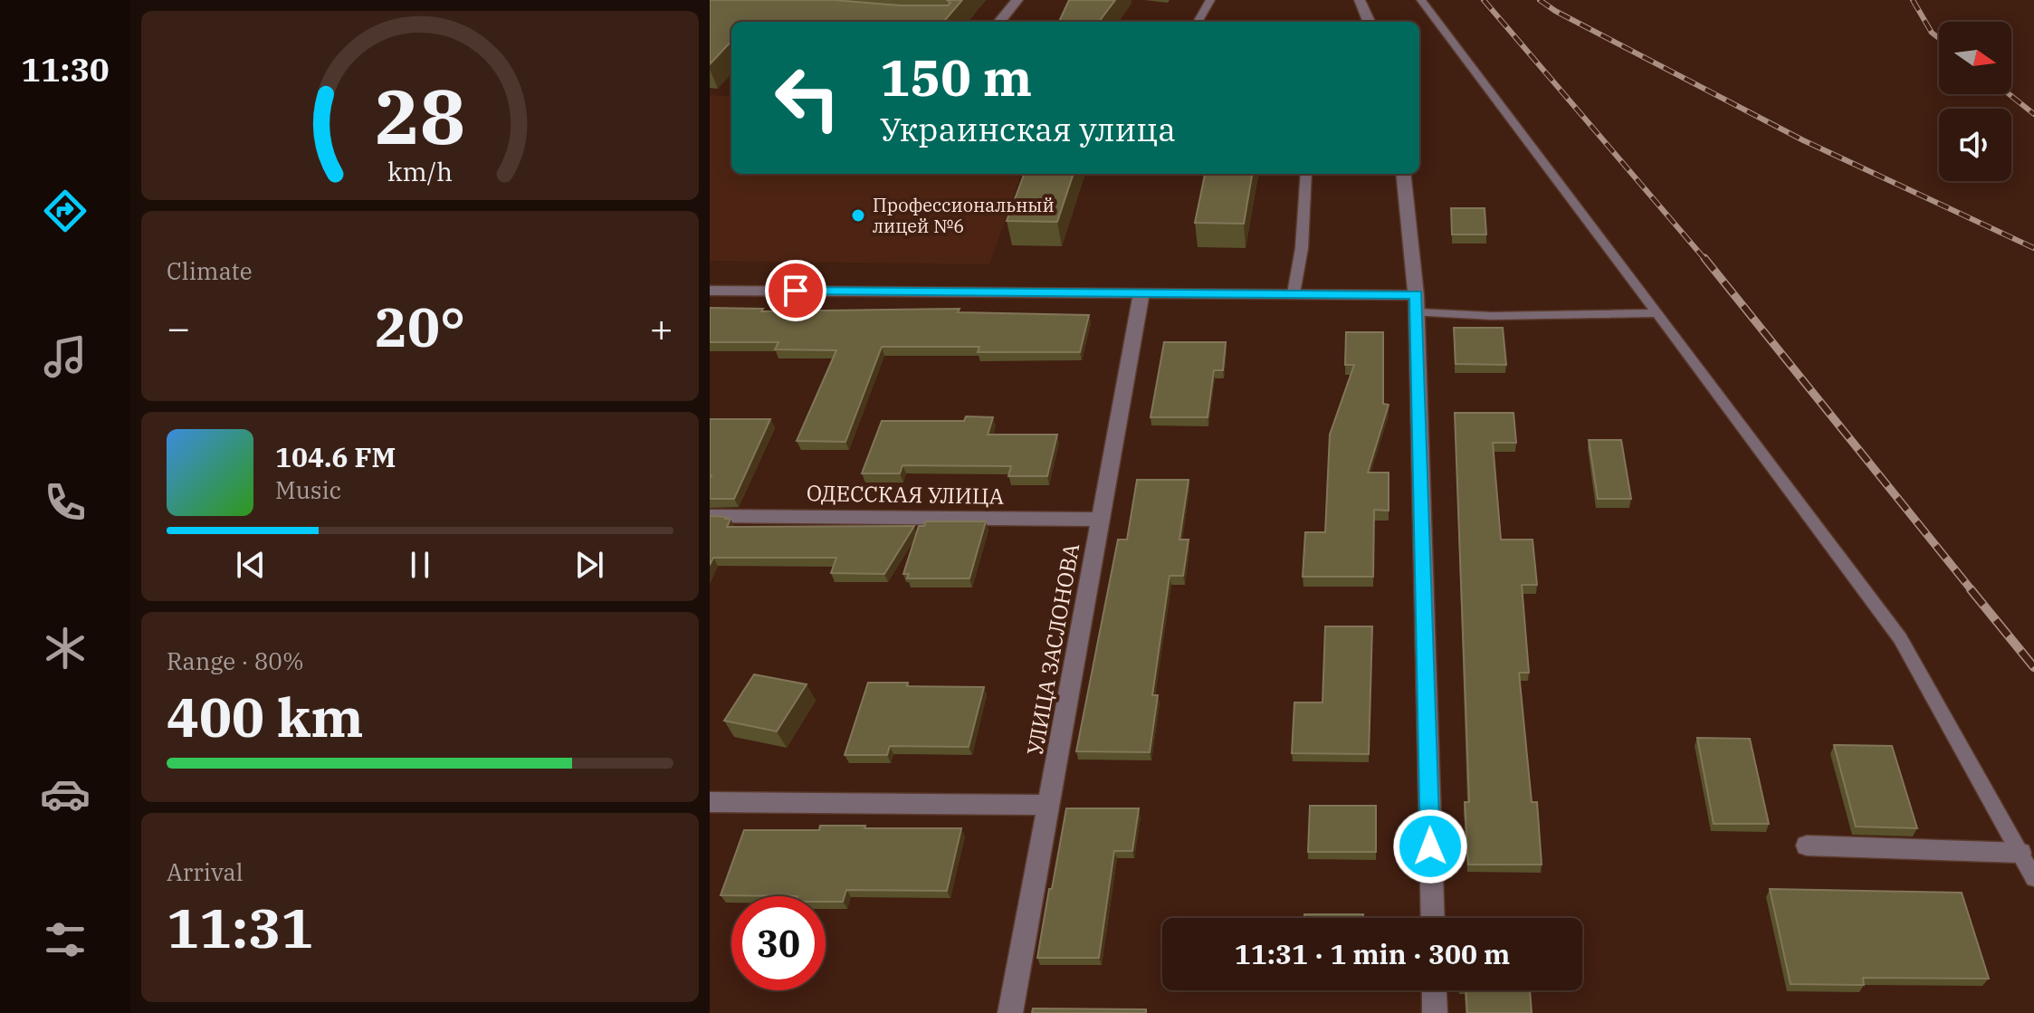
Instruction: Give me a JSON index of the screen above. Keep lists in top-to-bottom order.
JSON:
{
  "streets": {
    "street": ["ОДЕССКАЯ УЛИЦА", "УЛИЦА ЗАСЛОНОВА"]
  },
  "crossings": [
    ["ОДЕССКАЯ УЛИЦА", "УЛИЦА ЗАСЛОНОВА"]
  ],
  "places": ["Профессиональный лицей №6"],
  "north": "right",
  "page": {
    "tabs": "11:30",
    "turn": ["150 m", "Украинская улица"],
    "tile": [
      "Climate",
      ["Range · 80%", "400 km"],
      ["Arrival", "11:31"]
    ],
    "heat": ["−", "20°", "+"],
    "song": ["104.6 FM", "Music"],
    "limit": "30",
    "trip": "11:31 · 1 min · 300 m",
    "gauge": ["28", "km/h"]
  }
}
